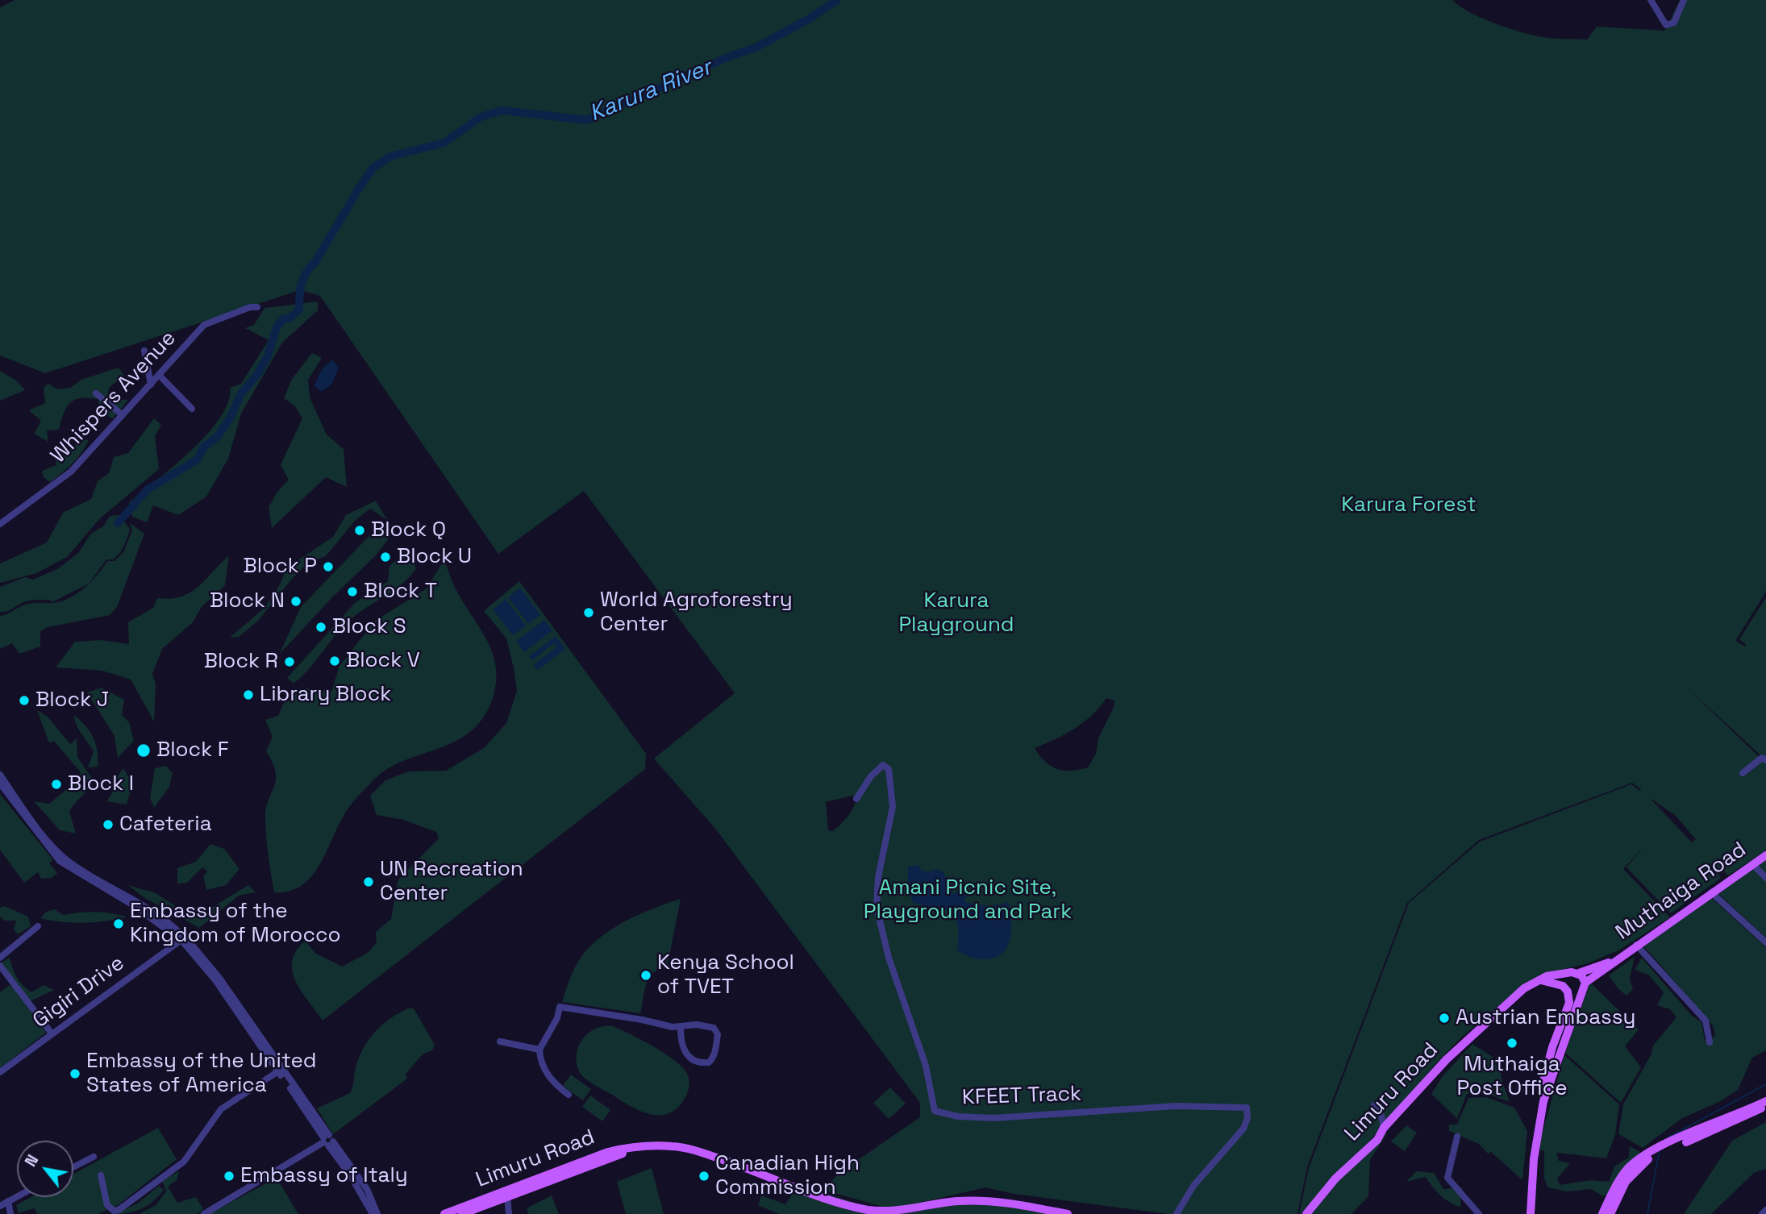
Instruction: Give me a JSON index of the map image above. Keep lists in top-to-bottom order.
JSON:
{
  "streets": {
    "main road": ["Muthaiga Road", "Limuru Road"],
    "street": ["Whispers Avenue", "Gigiri Drive", "KFEET Track"]
  },
  "crossings": [
    ["Muthaiga Road", "Limuru Road"]
  ],
  "water": ["Karura River"],
  "parks": ["Karura Forest", "Karura Playground", "Amani Picnic Site, Playground and Park"],
  "places": [
    "Block Q",
    "Block U",
    "Block P",
    "Block T",
    "Block N",
    "World Agroforestry Center",
    "Block S",
    "Block V",
    "Block R",
    "Library Block",
    "Block J",
    "Block F",
    "Block I",
    "Cafeteria",
    "UN Recreation Center",
    "Embassy of the Kingdom of Morocco",
    "Kenya School of TVET",
    "Austrian Embassy",
    "Muthaiga Post Office",
    "Embassy of the United States of America",
    "Embassy of Italy",
    "Canadian High Commission"
  ],
  "north": "top left"
}
